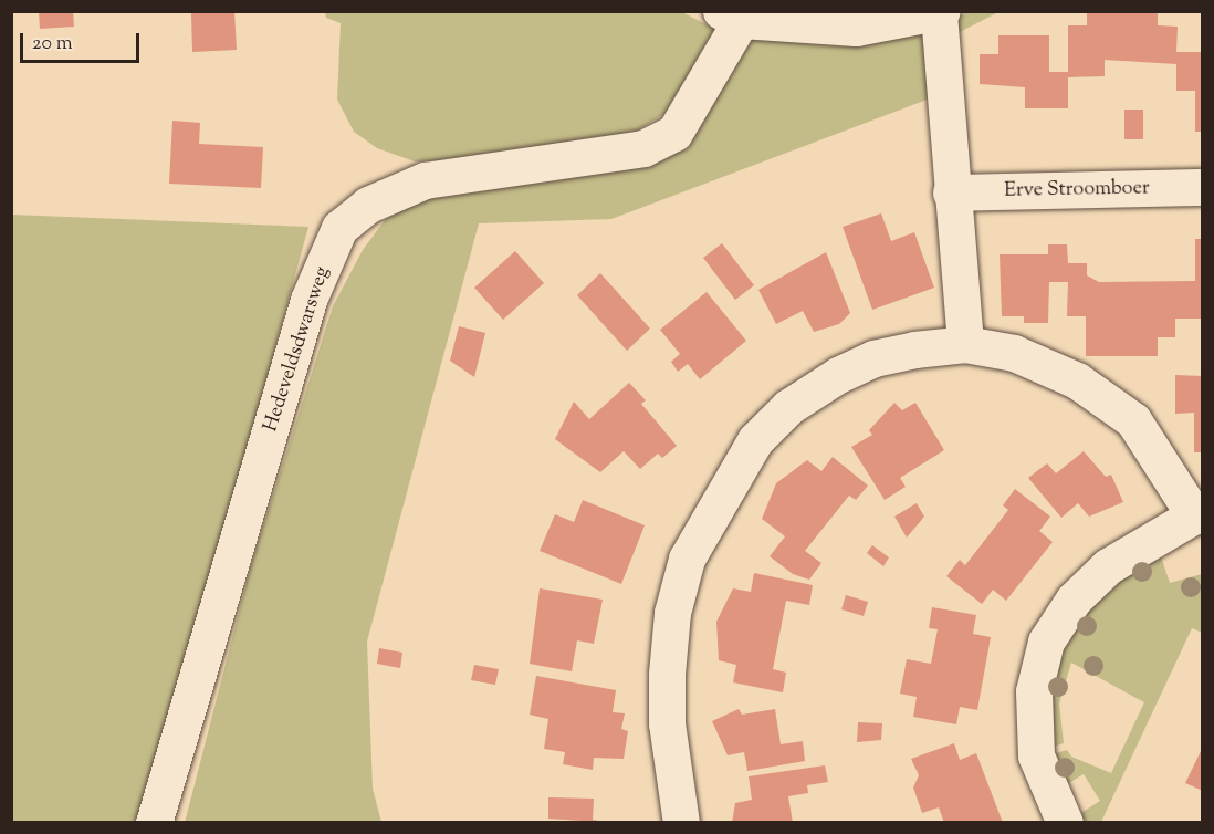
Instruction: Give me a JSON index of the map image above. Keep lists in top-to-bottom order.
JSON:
{
  "streets": {
    "street": ["Erve Stroomboer", "Hedeveldsdwarsweg"]
  },
  "scale_bar": "20 m"
}
